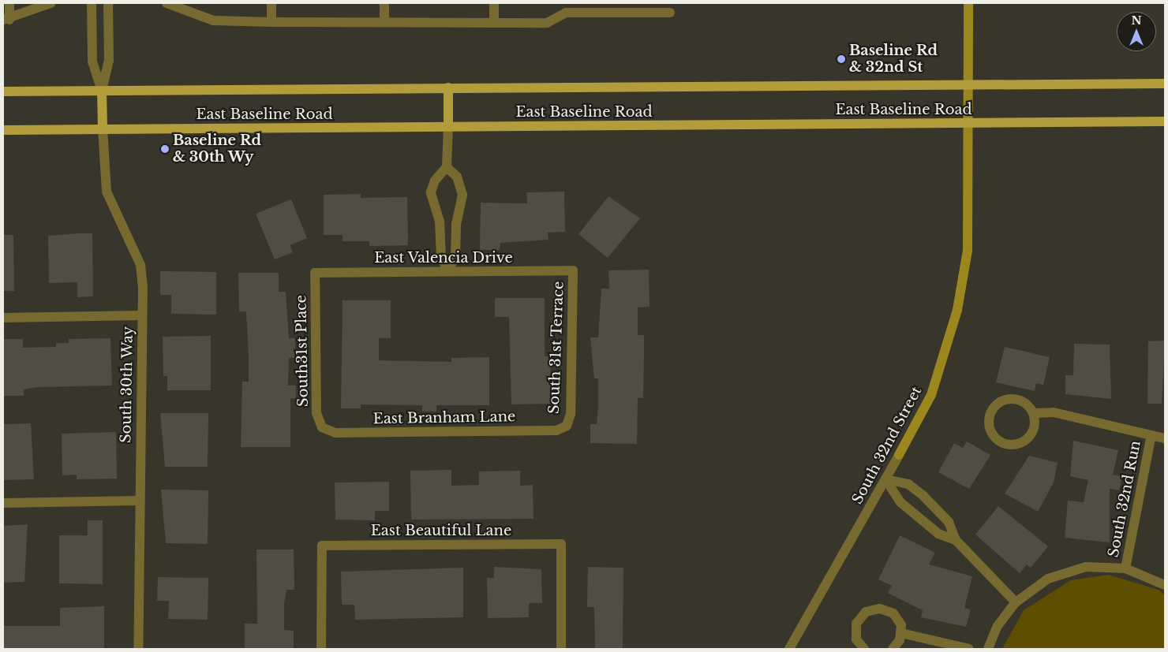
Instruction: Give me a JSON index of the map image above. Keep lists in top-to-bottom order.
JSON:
{
  "streets": {
    "main road": ["East Baseline Road"],
    "street": [
      "East Valencia Drive",
      "South 31st Terrace",
      "South31st Place",
      "South 30th Way",
      "East Branham Lane",
      "South 32nd Street",
      "South 32nd Run",
      "East Beautiful Lane"
    ]
  },
  "crossings": [
    ["East Baseline Road", "South 30th Way"],
    ["East Baseline Road", "South 32nd Street"],
    ["East Valencia Drive", "South 31st Terrace"],
    ["East Valencia Drive", "South31st Place"],
    ["South 31st Terrace", "East Branham Lane"],
    ["South31st Place", "East Branham Lane"]
  ],
  "places": ["Baseline Rd & 32nd St", "Baseline Rd & 30th Wy"],
  "north": "top"
}
